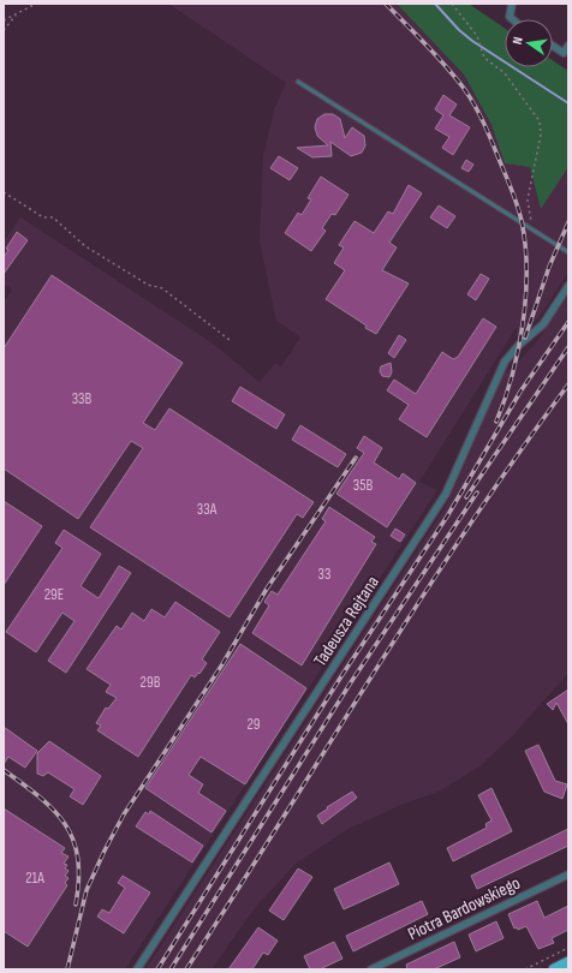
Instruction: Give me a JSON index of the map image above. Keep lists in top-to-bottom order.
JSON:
{
  "streets": {
    "street": ["Tadeusza Rejtana", "Piotra Bardowskiego"]
  },
  "house_numbers": [
    "33B",
    "35B",
    "33A",
    "33",
    "29E",
    "29B",
    "29",
    "21A"
  ],
  "north": "left"
}
